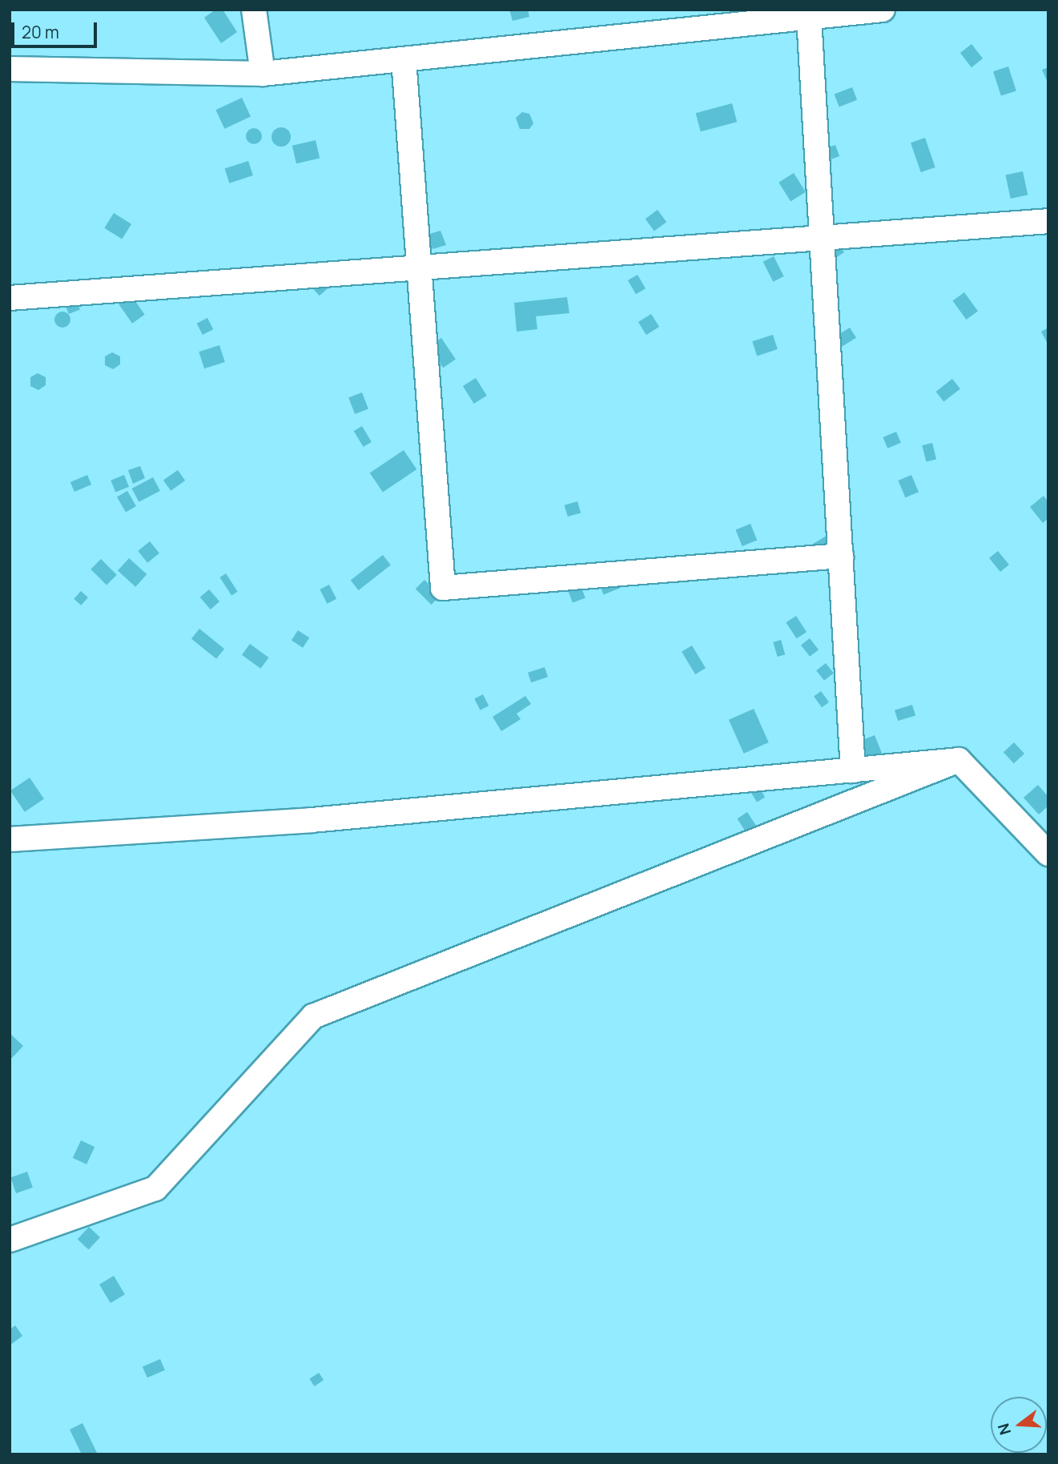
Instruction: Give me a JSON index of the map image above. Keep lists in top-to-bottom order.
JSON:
{
  "scale_bar": "20 m",
  "north": "left"
}
